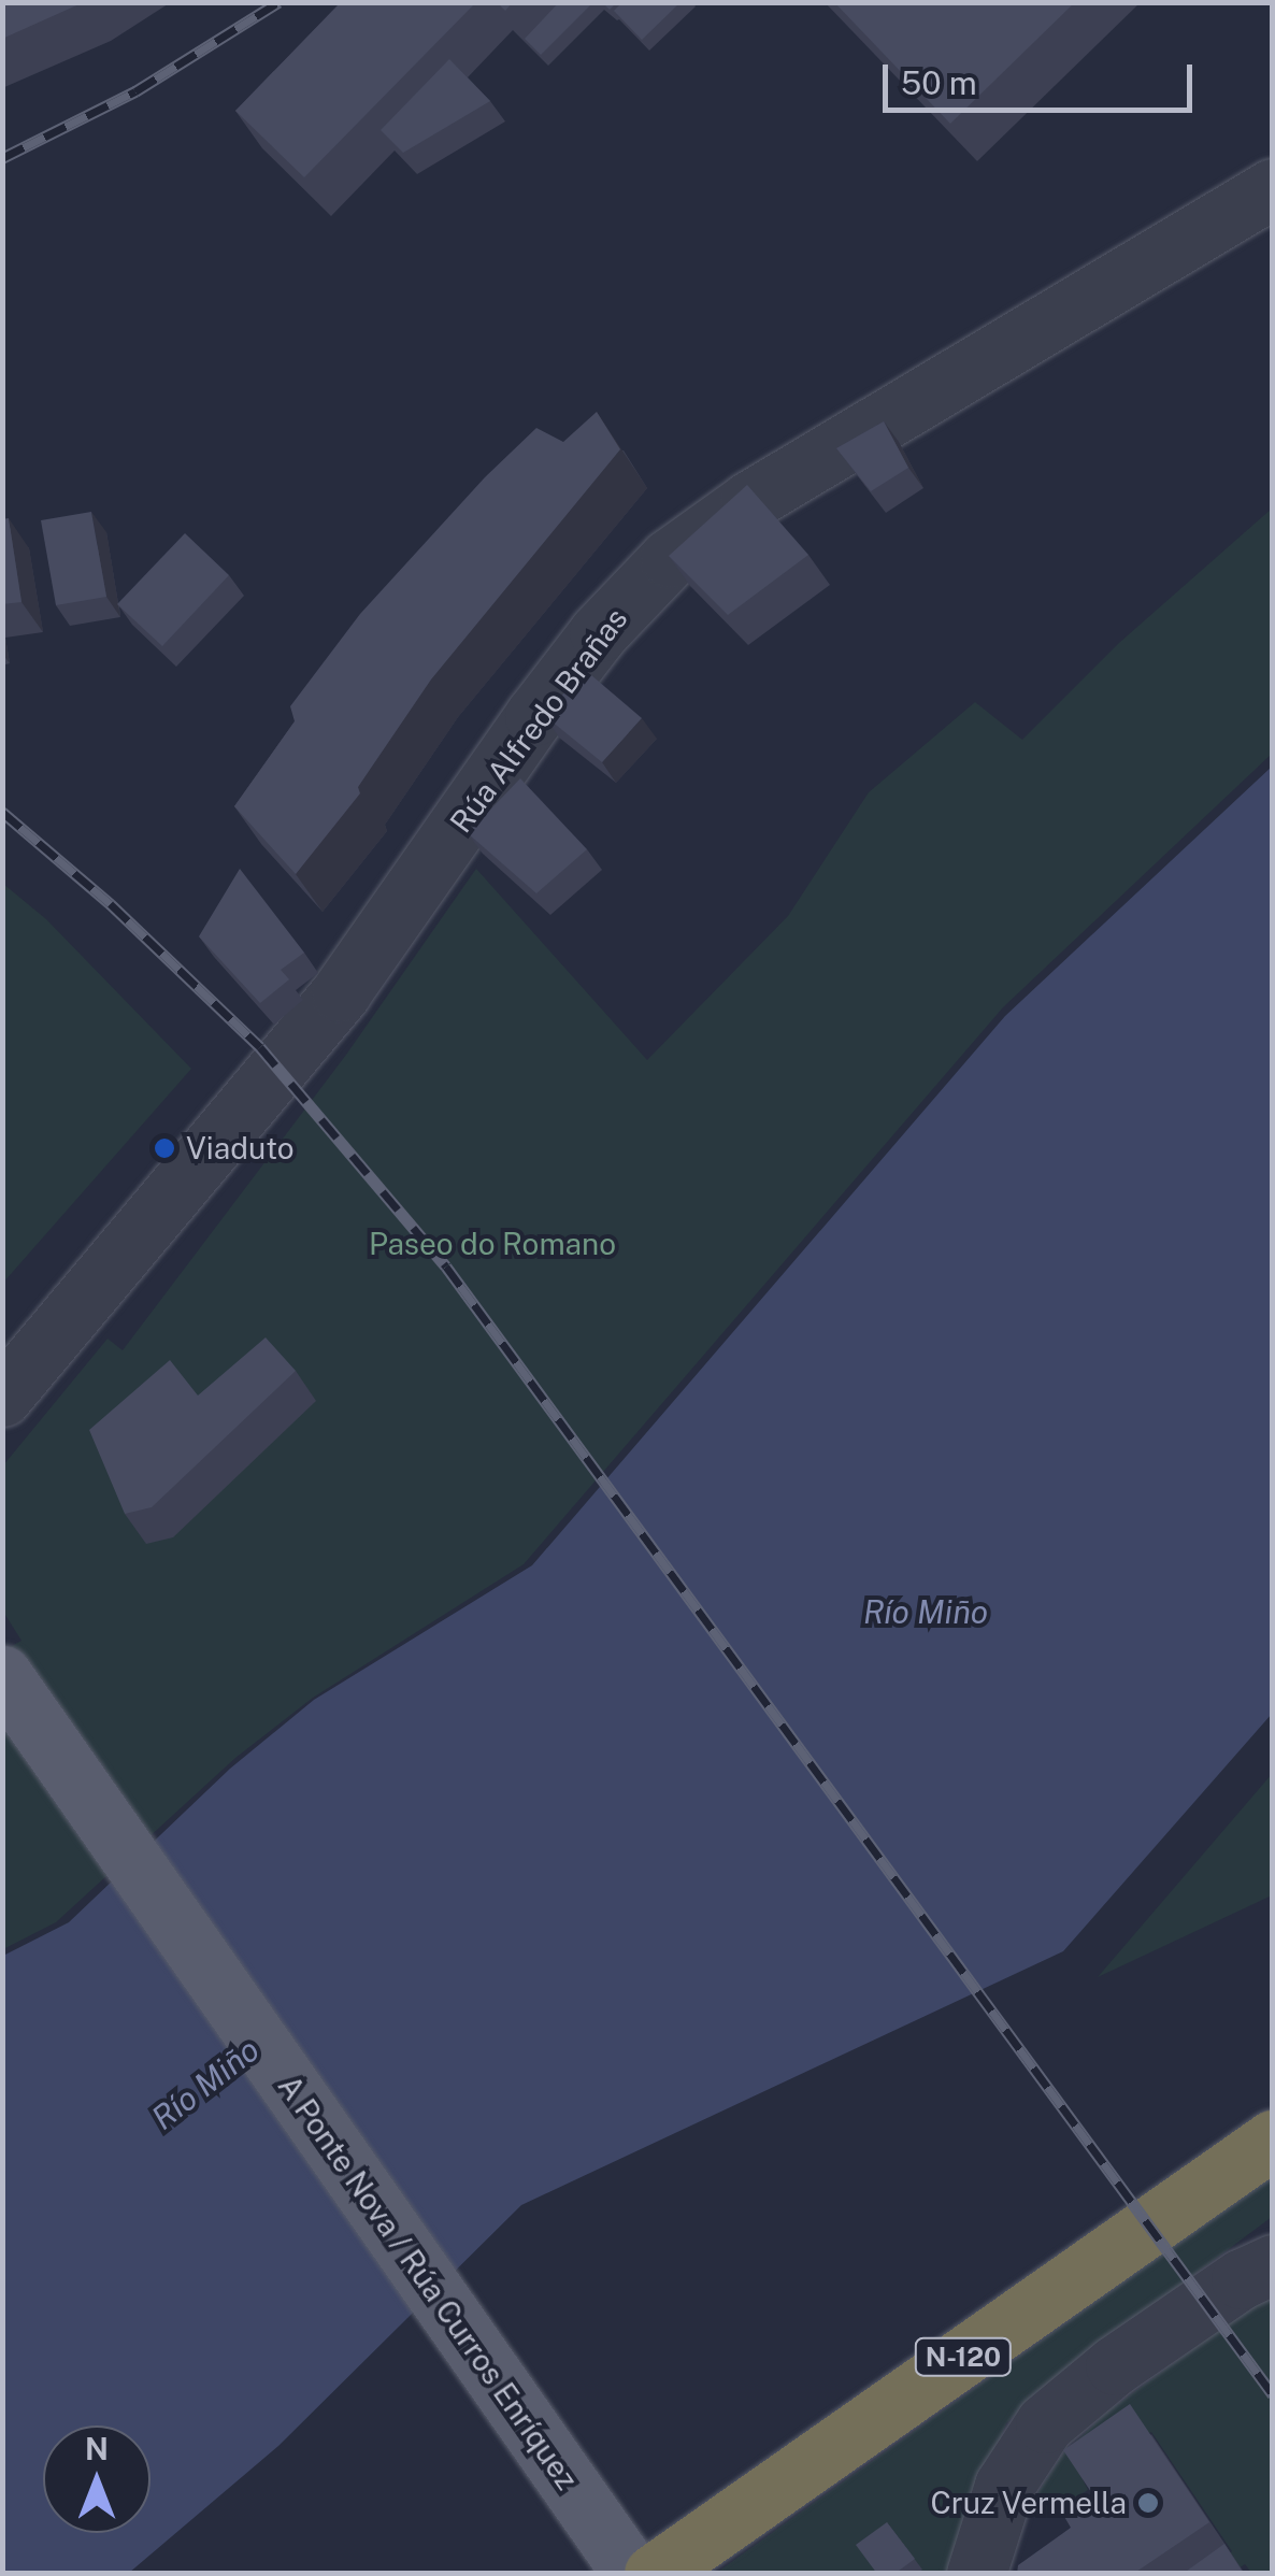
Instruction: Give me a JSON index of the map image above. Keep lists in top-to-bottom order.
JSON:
{
  "streets": {
    "highway": ["N-120"],
    "main road": ["A Ponte Nova / Rúa Curros Enríquez"],
    "street": ["Rúa Alfredo Brañas"]
  },
  "water": ["Río Miño"],
  "parks": ["Paseo do Romano"],
  "places": ["Viaduto", "Cruz Vermella"],
  "scale_bar": "50 m",
  "north": "top"
}
